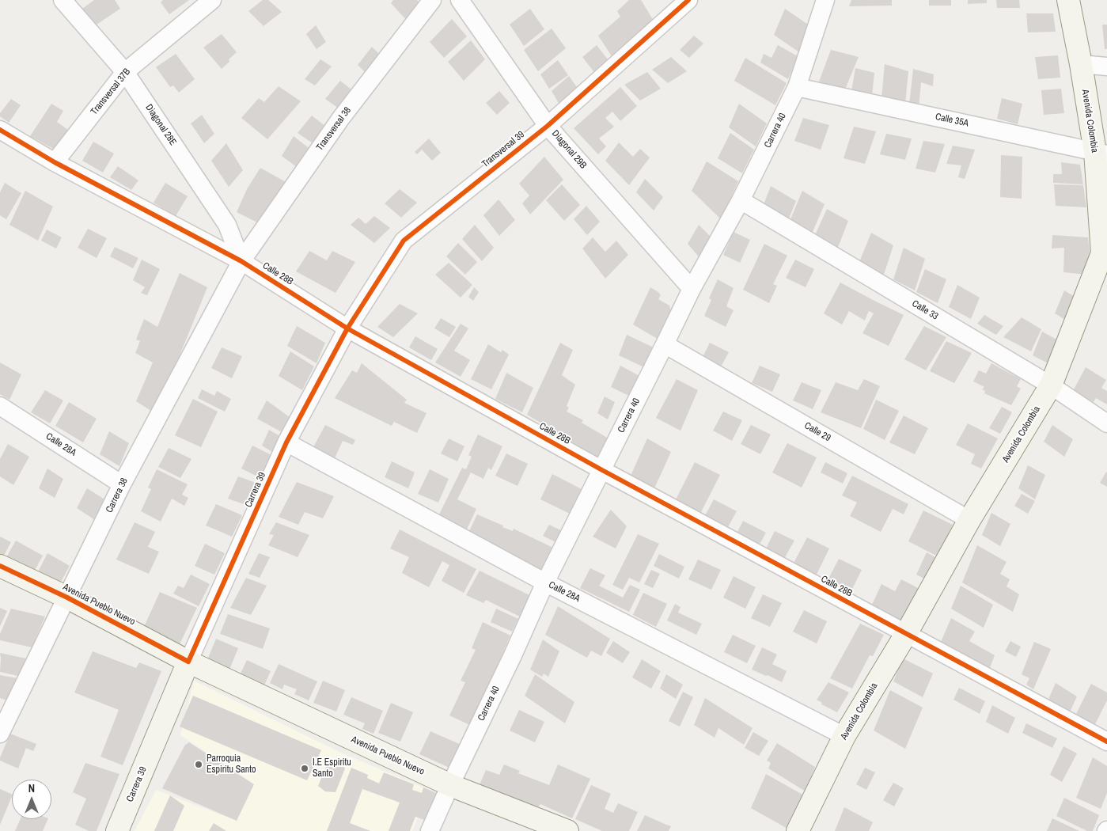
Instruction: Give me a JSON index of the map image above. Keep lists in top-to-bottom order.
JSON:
{
  "streets": {
    "street": [
      "Transversal 37B",
      "Calle 35A",
      "Avenida Colombia",
      "Diagonal 28E",
      "Transversal 38",
      "Carrera 40",
      "Transversal 39",
      "Diagonal 29B",
      "Calle 28B",
      "Calle 33",
      "Calle 29",
      "Calle 28A",
      "Carrera 39",
      "Carrera 38",
      "Avenida Pueblo Nuevo"
    ]
  },
  "crossings": [
    ["Transversal 37B", "Diagonal 28E"],
    ["Transversal 37B", "Calle 28B"],
    ["Calle 35A", "Avenida Colombia"],
    ["Calle 35A", "Carrera 40"],
    ["Avenida Colombia", "Calle 28B"],
    ["Avenida Colombia", "Calle 33"],
    ["Avenida Colombia", "Calle 29"],
    ["Avenida Colombia", "Calle 28A"],
    ["Diagonal 28E", "Transversal 38"],
    ["Diagonal 28E", "Calle 28B"],
    ["Diagonal 28E", "Carrera 38"],
    ["Transversal 38", "Calle 28B"],
    ["Transversal 38", "Carrera 38"],
    ["Carrera 40", "Diagonal 29B"],
    ["Carrera 40", "Calle 28B"],
    ["Carrera 40", "Calle 33"],
    ["Carrera 40", "Calle 29"],
    ["Carrera 40", "Calle 28A"],
    ["Carrera 40", "Avenida Pueblo Nuevo"],
    ["Transversal 39", "Diagonal 29B"],
    ["Transversal 39", "Calle 28B"],
    ["Transversal 39", "Carrera 39"],
    ["Calle 28B", "Carrera 39"],
    ["Calle 28B", "Carrera 38"],
    ["Calle 28A", "Carrera 39"],
    ["Calle 28A", "Carrera 38"],
    ["Carrera 39", "Avenida Pueblo Nuevo"],
    ["Carrera 38", "Avenida Pueblo Nuevo"]
  ],
  "places": ["Parroquia Espiritu Santo", "I.E Espiritu Santo"],
  "north": "top"
}
